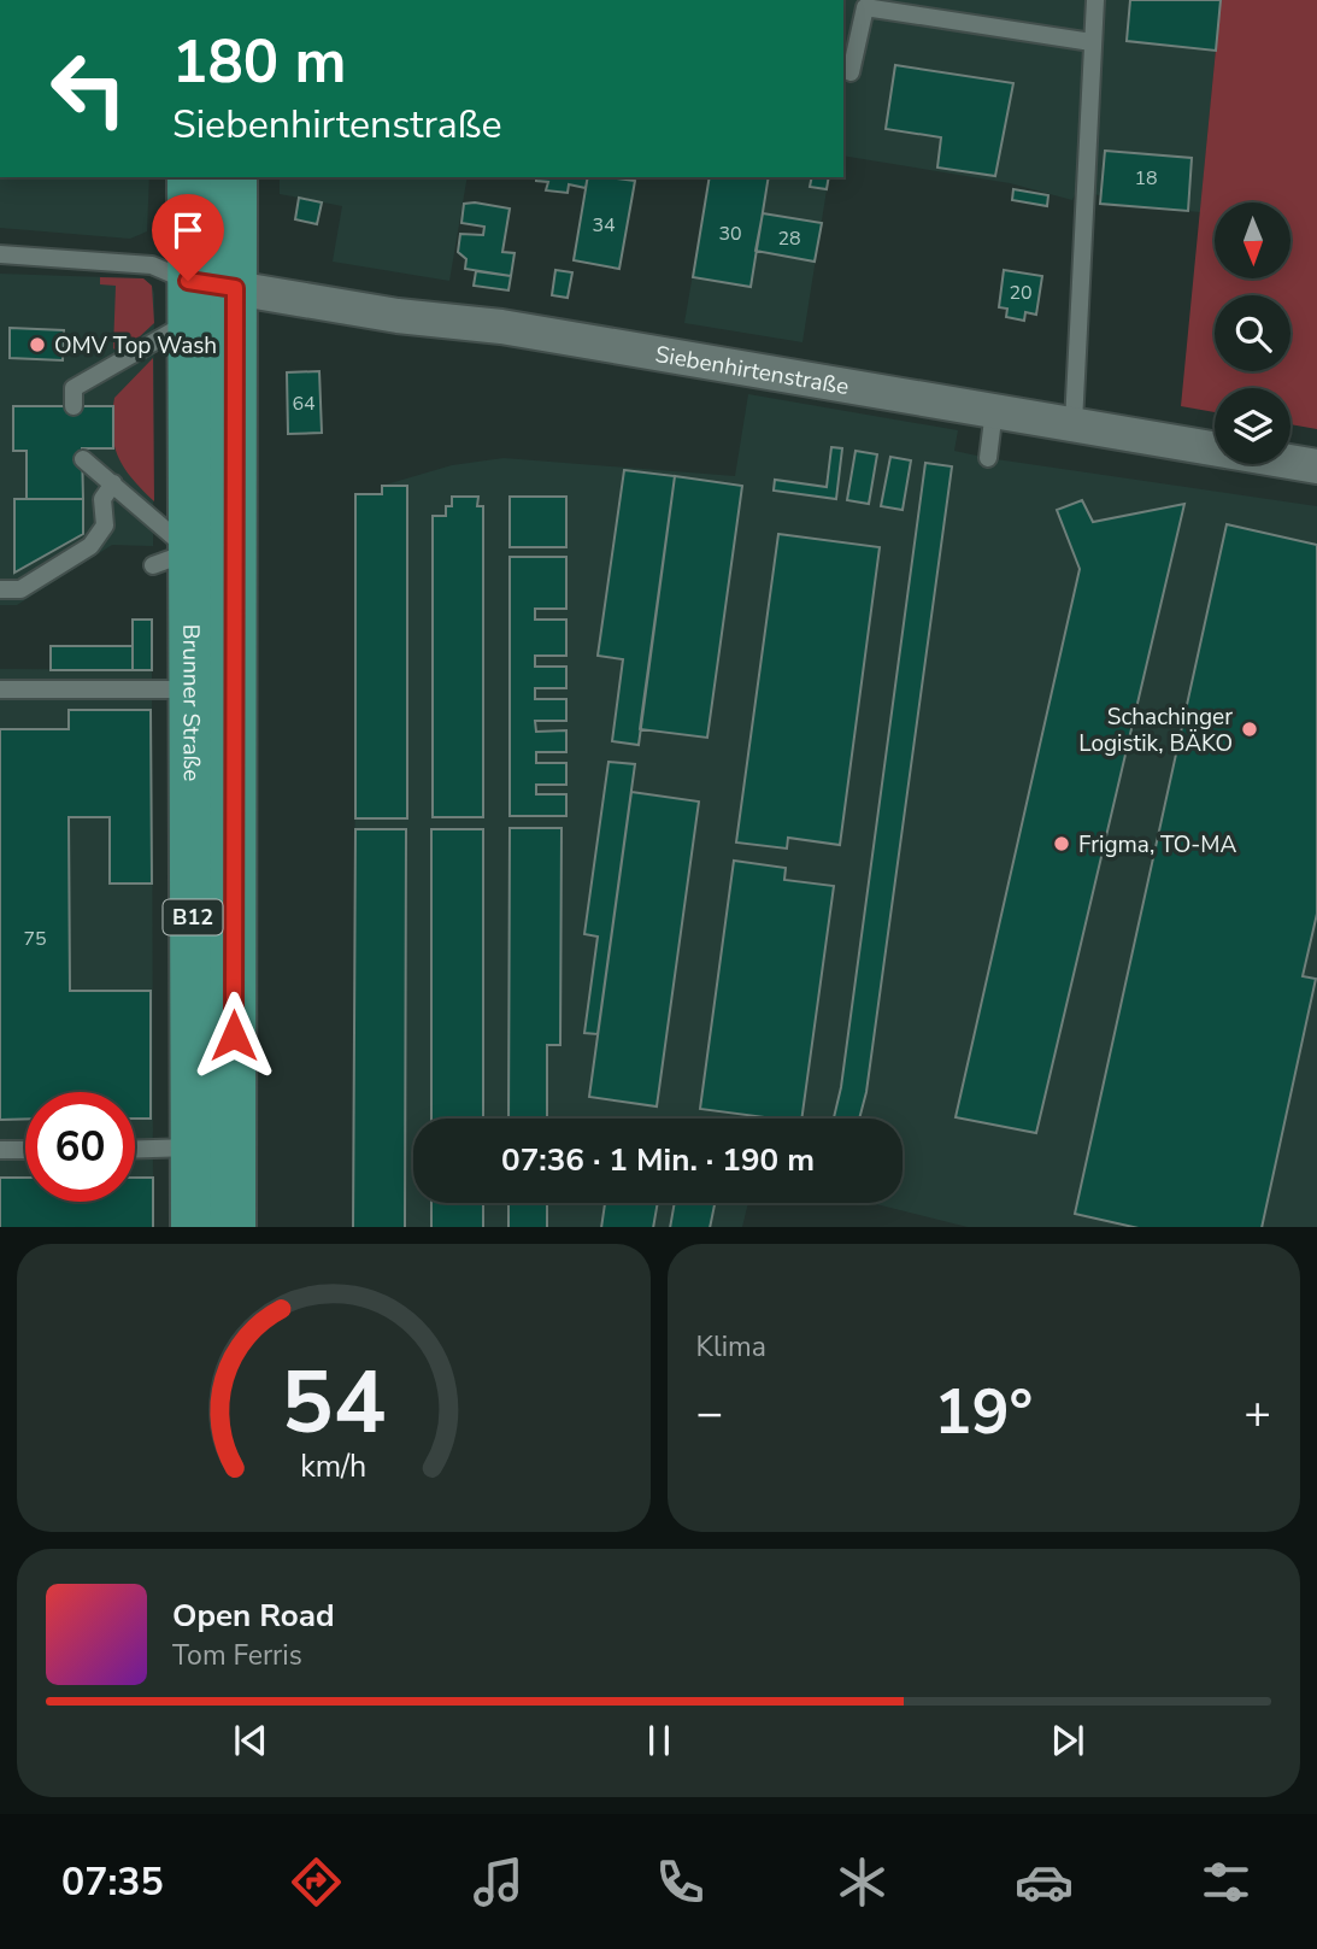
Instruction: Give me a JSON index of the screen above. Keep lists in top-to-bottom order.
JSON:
{
  "streets": {
    "main road": ["Brunner Straße", "B12"],
    "street": ["Siebenhirtenstraße"]
  },
  "crossings": [
    ["Siebenhirtenstraße", "Brunner Straße"]
  ],
  "places": ["OMV Top Wash", "Schachinger Logistik, BÄKO", "Frigma, TO-MA"],
  "house_numbers": [
    "18",
    "34",
    "30",
    "28",
    "20",
    "64",
    "75"
  ],
  "north": "bottom",
  "page": {
    "turn": ["180 m", "Siebenhirtenstraße"],
    "limit": "60",
    "trip": "07:36 · 1 Min. · 190 m",
    "tile": "Klima",
    "heat": ["−", "19°", "+"],
    "song": ["Open Road", "Tom Ferris"],
    "tabs": "07:35",
    "gauge": ["54", "km/h"]
  }
}
